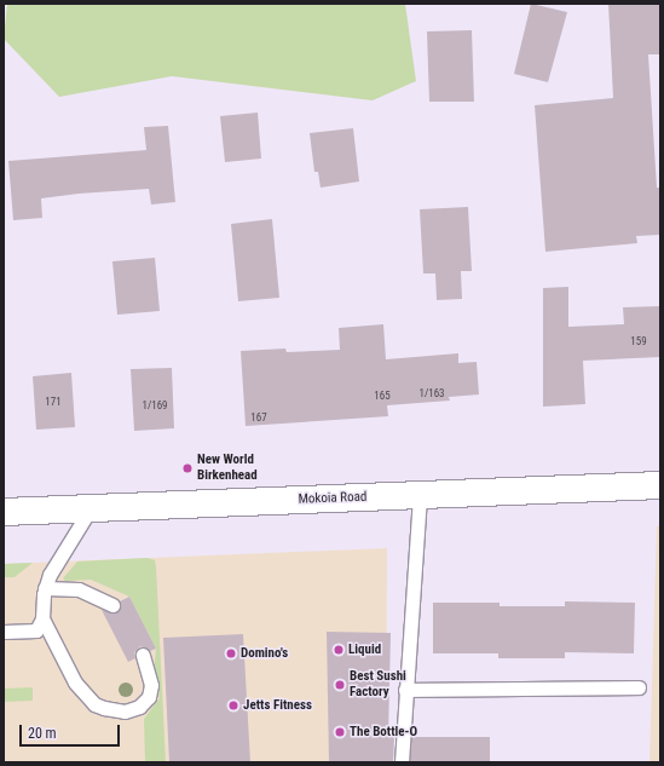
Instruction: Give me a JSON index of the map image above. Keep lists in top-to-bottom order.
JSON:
{
  "streets": {
    "main road": ["Mokoia Road"]
  },
  "places": [
    "New World Birkenhead",
    "Liquid",
    "Domino's",
    "Best Sushi Factory",
    "Jetts Fitness",
    "The Bottle-O"
  ],
  "house_numbers": [
    "159",
    "1/163",
    "165",
    "171",
    "1/169",
    "167"
  ],
  "scale_bar": "20 m"
}
